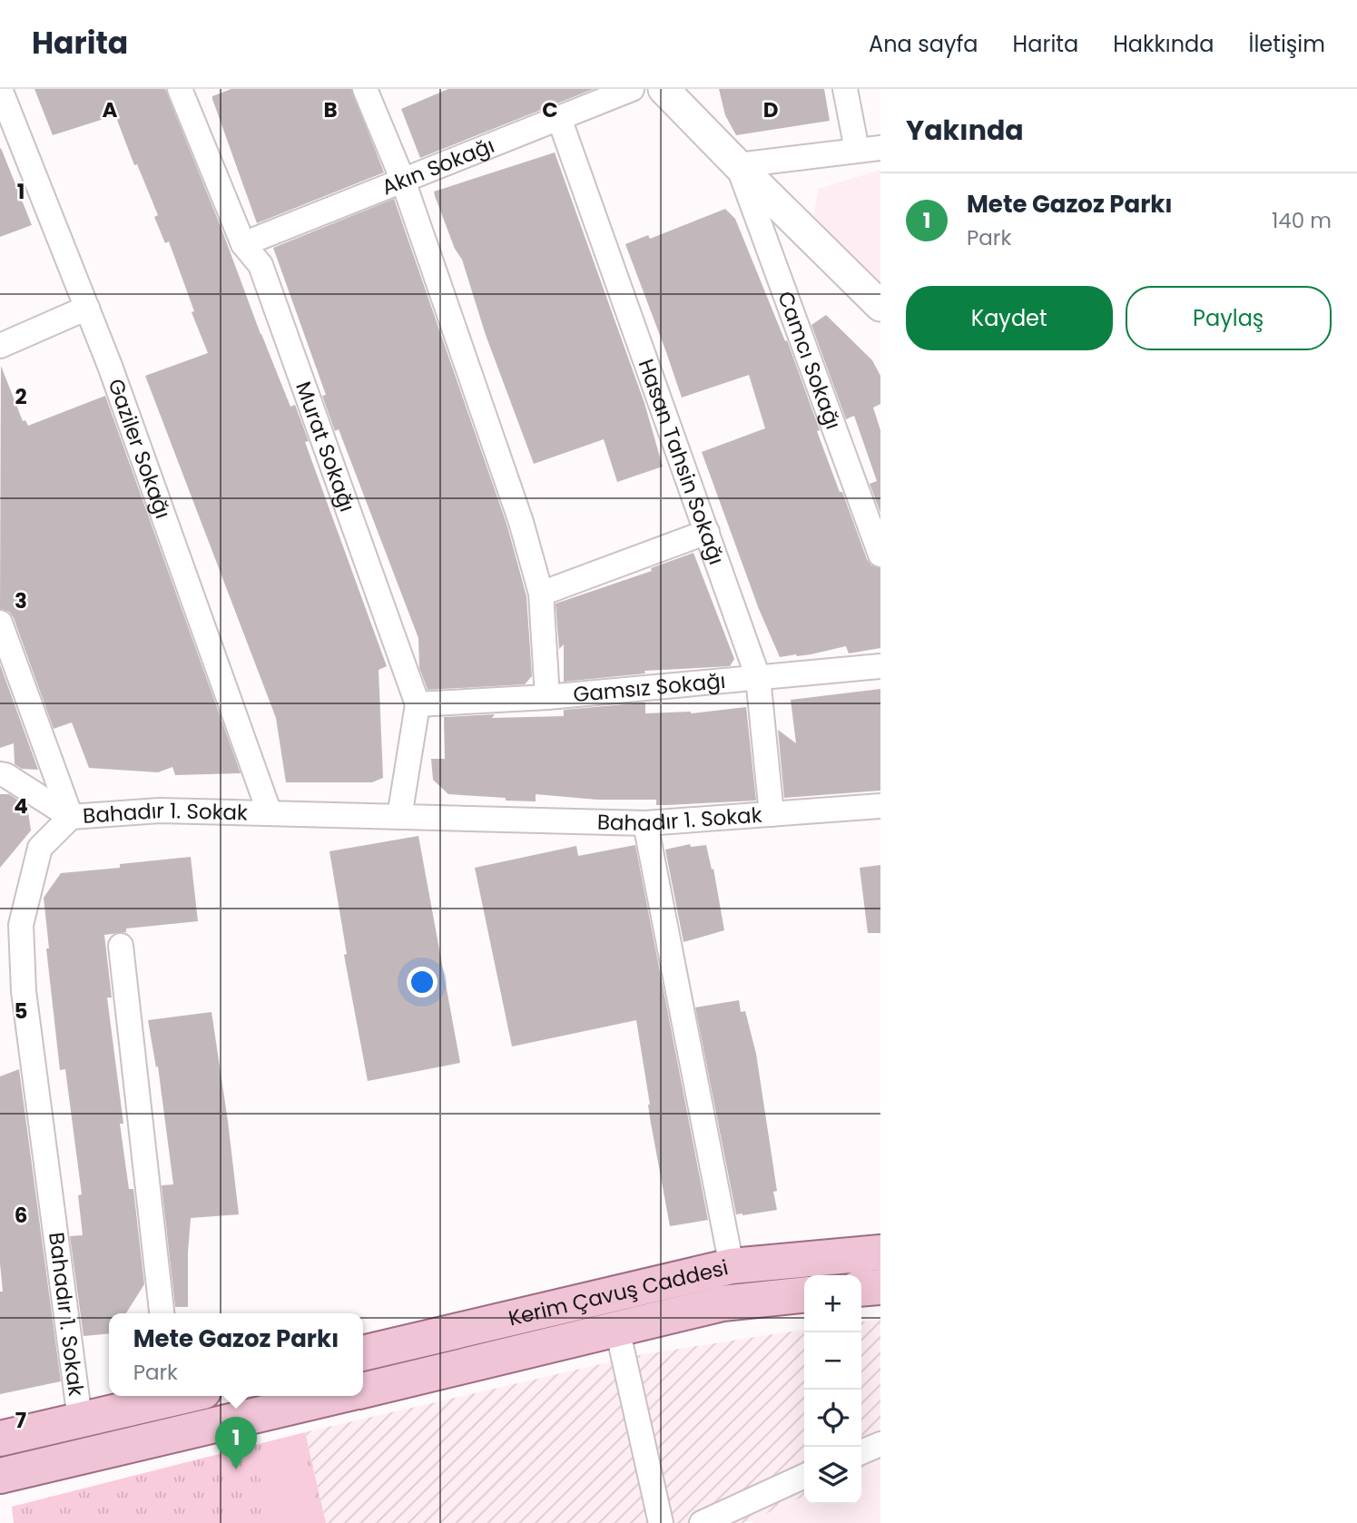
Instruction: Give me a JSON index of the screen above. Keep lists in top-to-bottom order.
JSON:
{
  "streets": {
    "main road": ["Kerim Çavuş Caddesi"],
    "street": [
      "Akın Sokağı",
      "Camcı Sokağı",
      "Murat Sokağı",
      "Gaziler Sokağı",
      "Hasan Tahsin Sokağı",
      "Gamsız Sokağı",
      "Bahadır 1. Sokak"
    ]
  },
  "crossings": [
    ["Akın Sokağı", "Murat Sokağı"],
    ["Akın Sokağı", "Hasan Tahsin Sokağı"],
    ["Murat Sokağı", "Gamsız Sokağı"],
    ["Murat Sokağı", "Bahadır 1. Sokak"],
    ["Gaziler Sokağı", "Bahadır 1. Sokak"],
    ["Hasan Tahsin Sokağı", "Gamsız Sokağı"],
    ["Hasan Tahsin Sokağı", "Bahadır 1. Sokak"]
  ],
  "page": {
    "header": "Harita",
    "nav": [
      "Ana sayfa",
      "Harita",
      "Hakkında",
      "İletişim"
    ],
    "heading": "Yakında",
    "list": [
      {
        "mark": "1",
        "name": "Mete Gazoz Parkı",
        "note": "Park",
        "value": "140 m"
      }
    ],
    "buttons": ["Kaydet", "Paylaş"],
    "map_buttons": ["+", "−"],
    "popup": ["Mete Gazoz Parkı", "Park"],
    "pins": "1"
  },
  "grid": {
    "columns": [
      "A",
      "B",
      "C",
      "D"
    ],
    "rows": [
      "1",
      "2",
      "3",
      "4",
      "5",
      "6",
      "7"
    ]
  }
}
